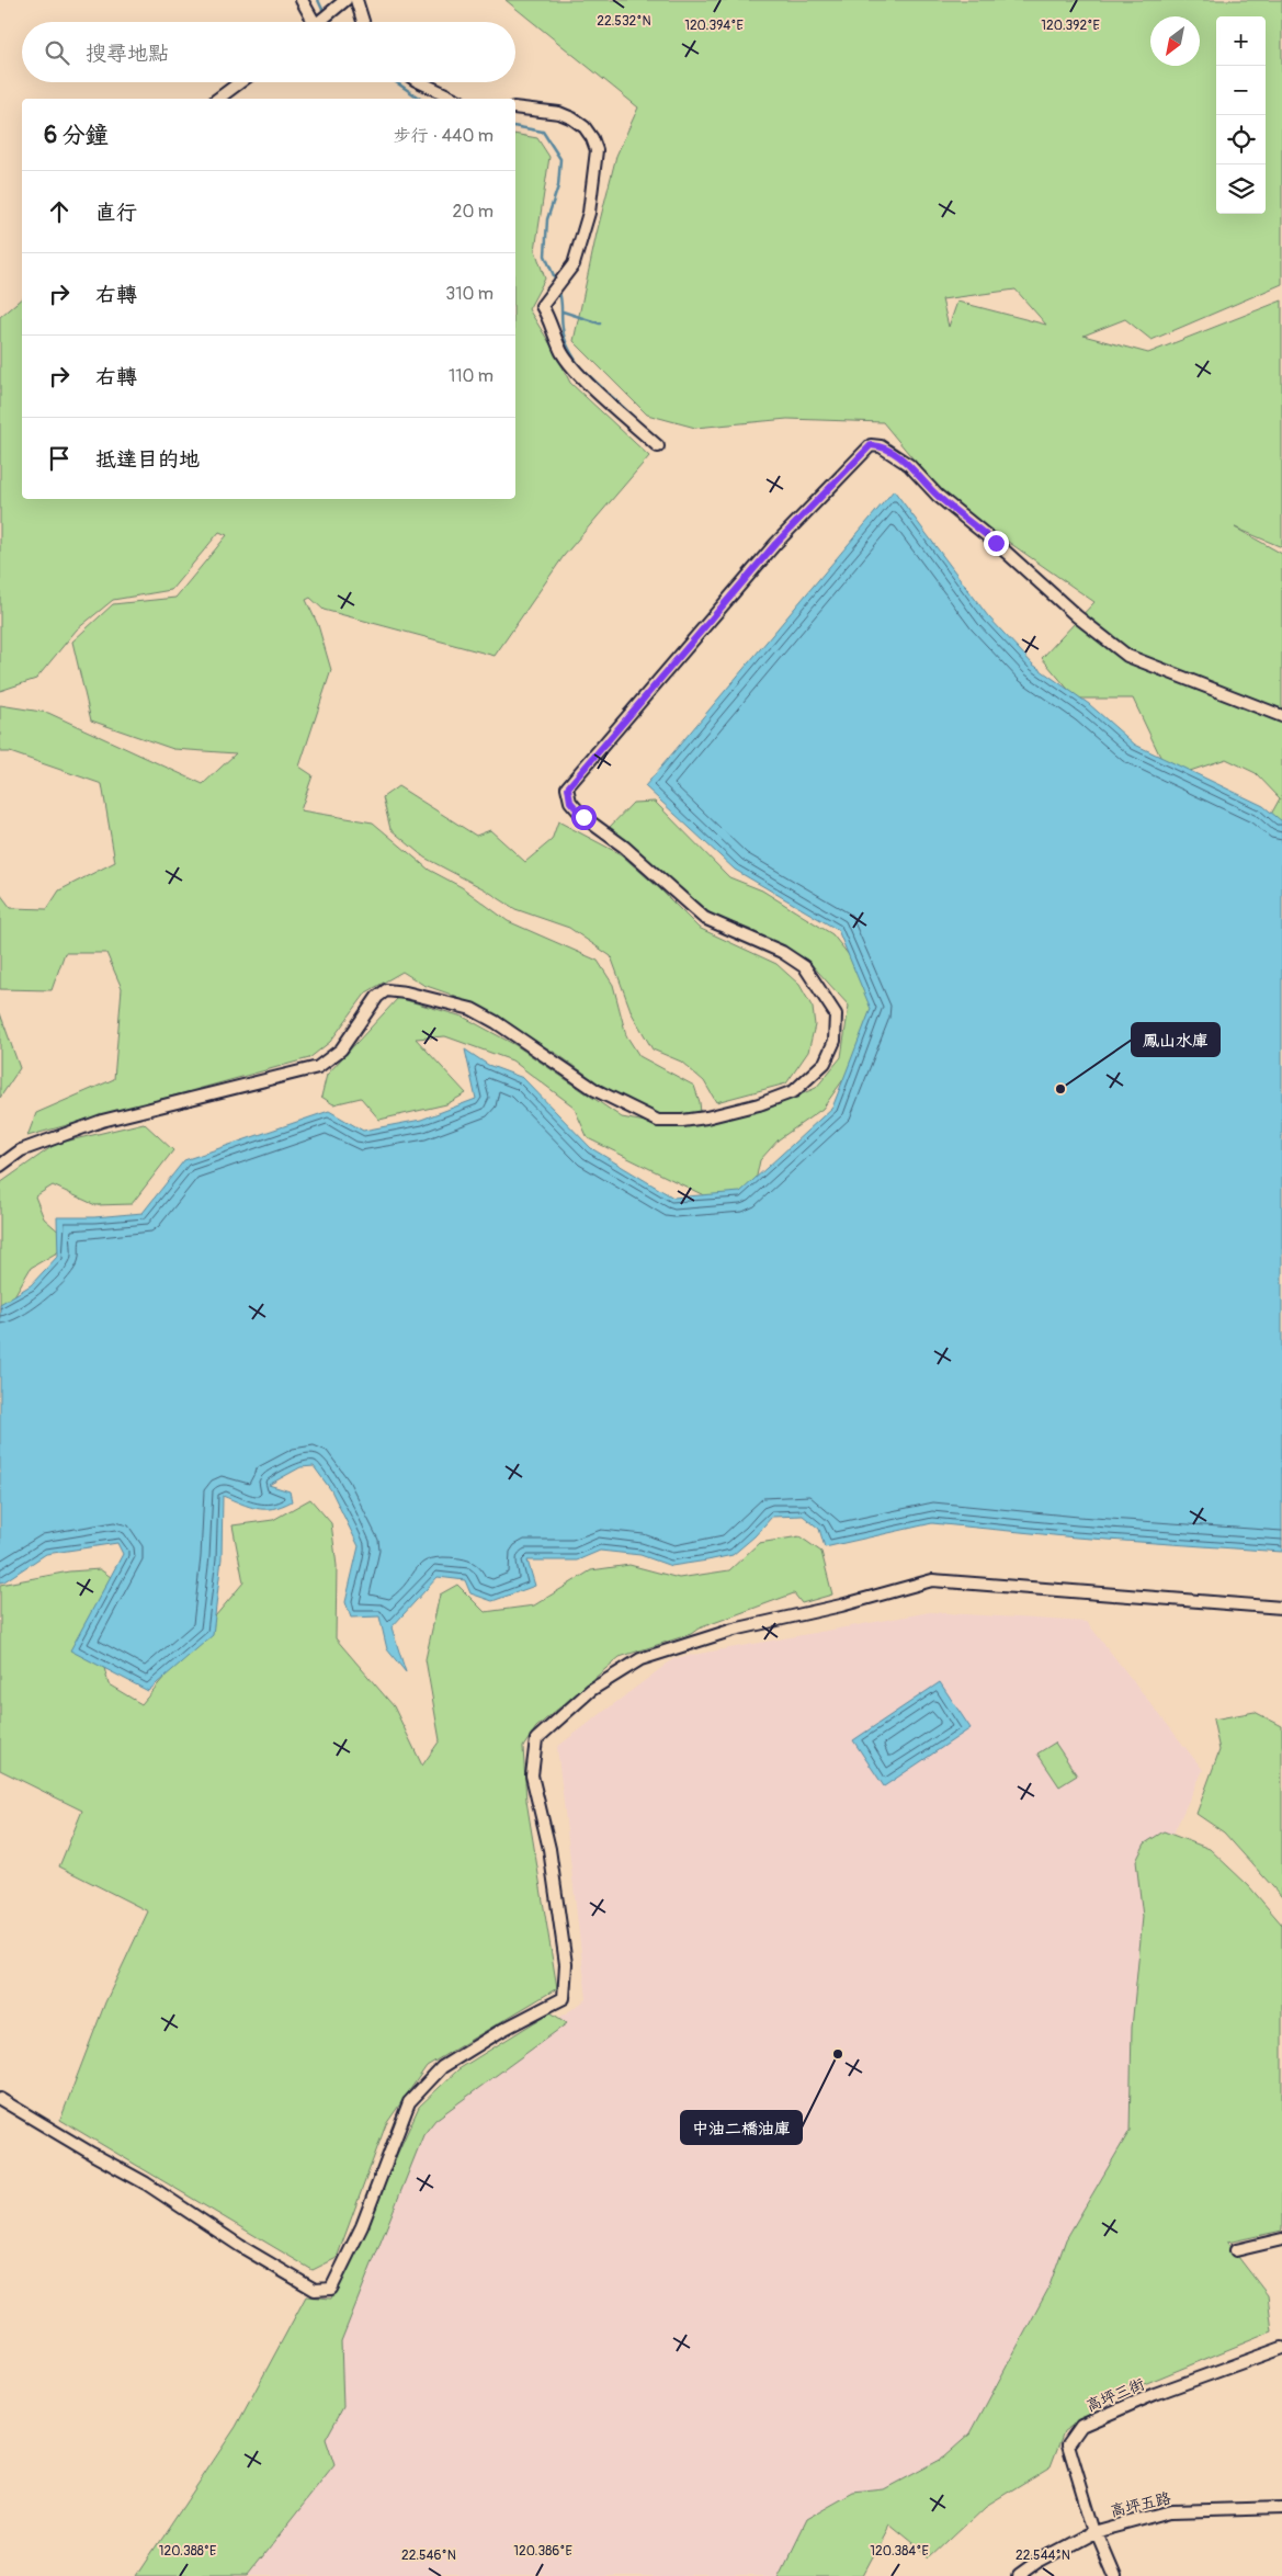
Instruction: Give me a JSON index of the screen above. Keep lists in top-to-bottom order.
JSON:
{
  "streets": {
    "street": ["高坪三街", "高坪五路"]
  },
  "crossings": [
    ["高坪三街", "高坪五路"]
  ],
  "places": ["鳳山水庫", "中油二橋油庫"],
  "north": "bottom left",
  "page": {
    "map_buttons": ["+", "−"],
    "search": "搜尋地點",
    "heading": ["6 分鐘", "步行 · 440 m"],
    "list": [
      ["直行", "20 m"],
      ["右轉", "310 m"],
      ["右轉", "110 m"],
      "抵達目的地"
    ]
  },
  "coordinates": [
    "22.532°N",
    "120.394°E",
    "120.392°E",
    "120.388°E",
    "120.386°E",
    "120.384°E",
    "22.546°N",
    "22.544°N"
  ]
}
